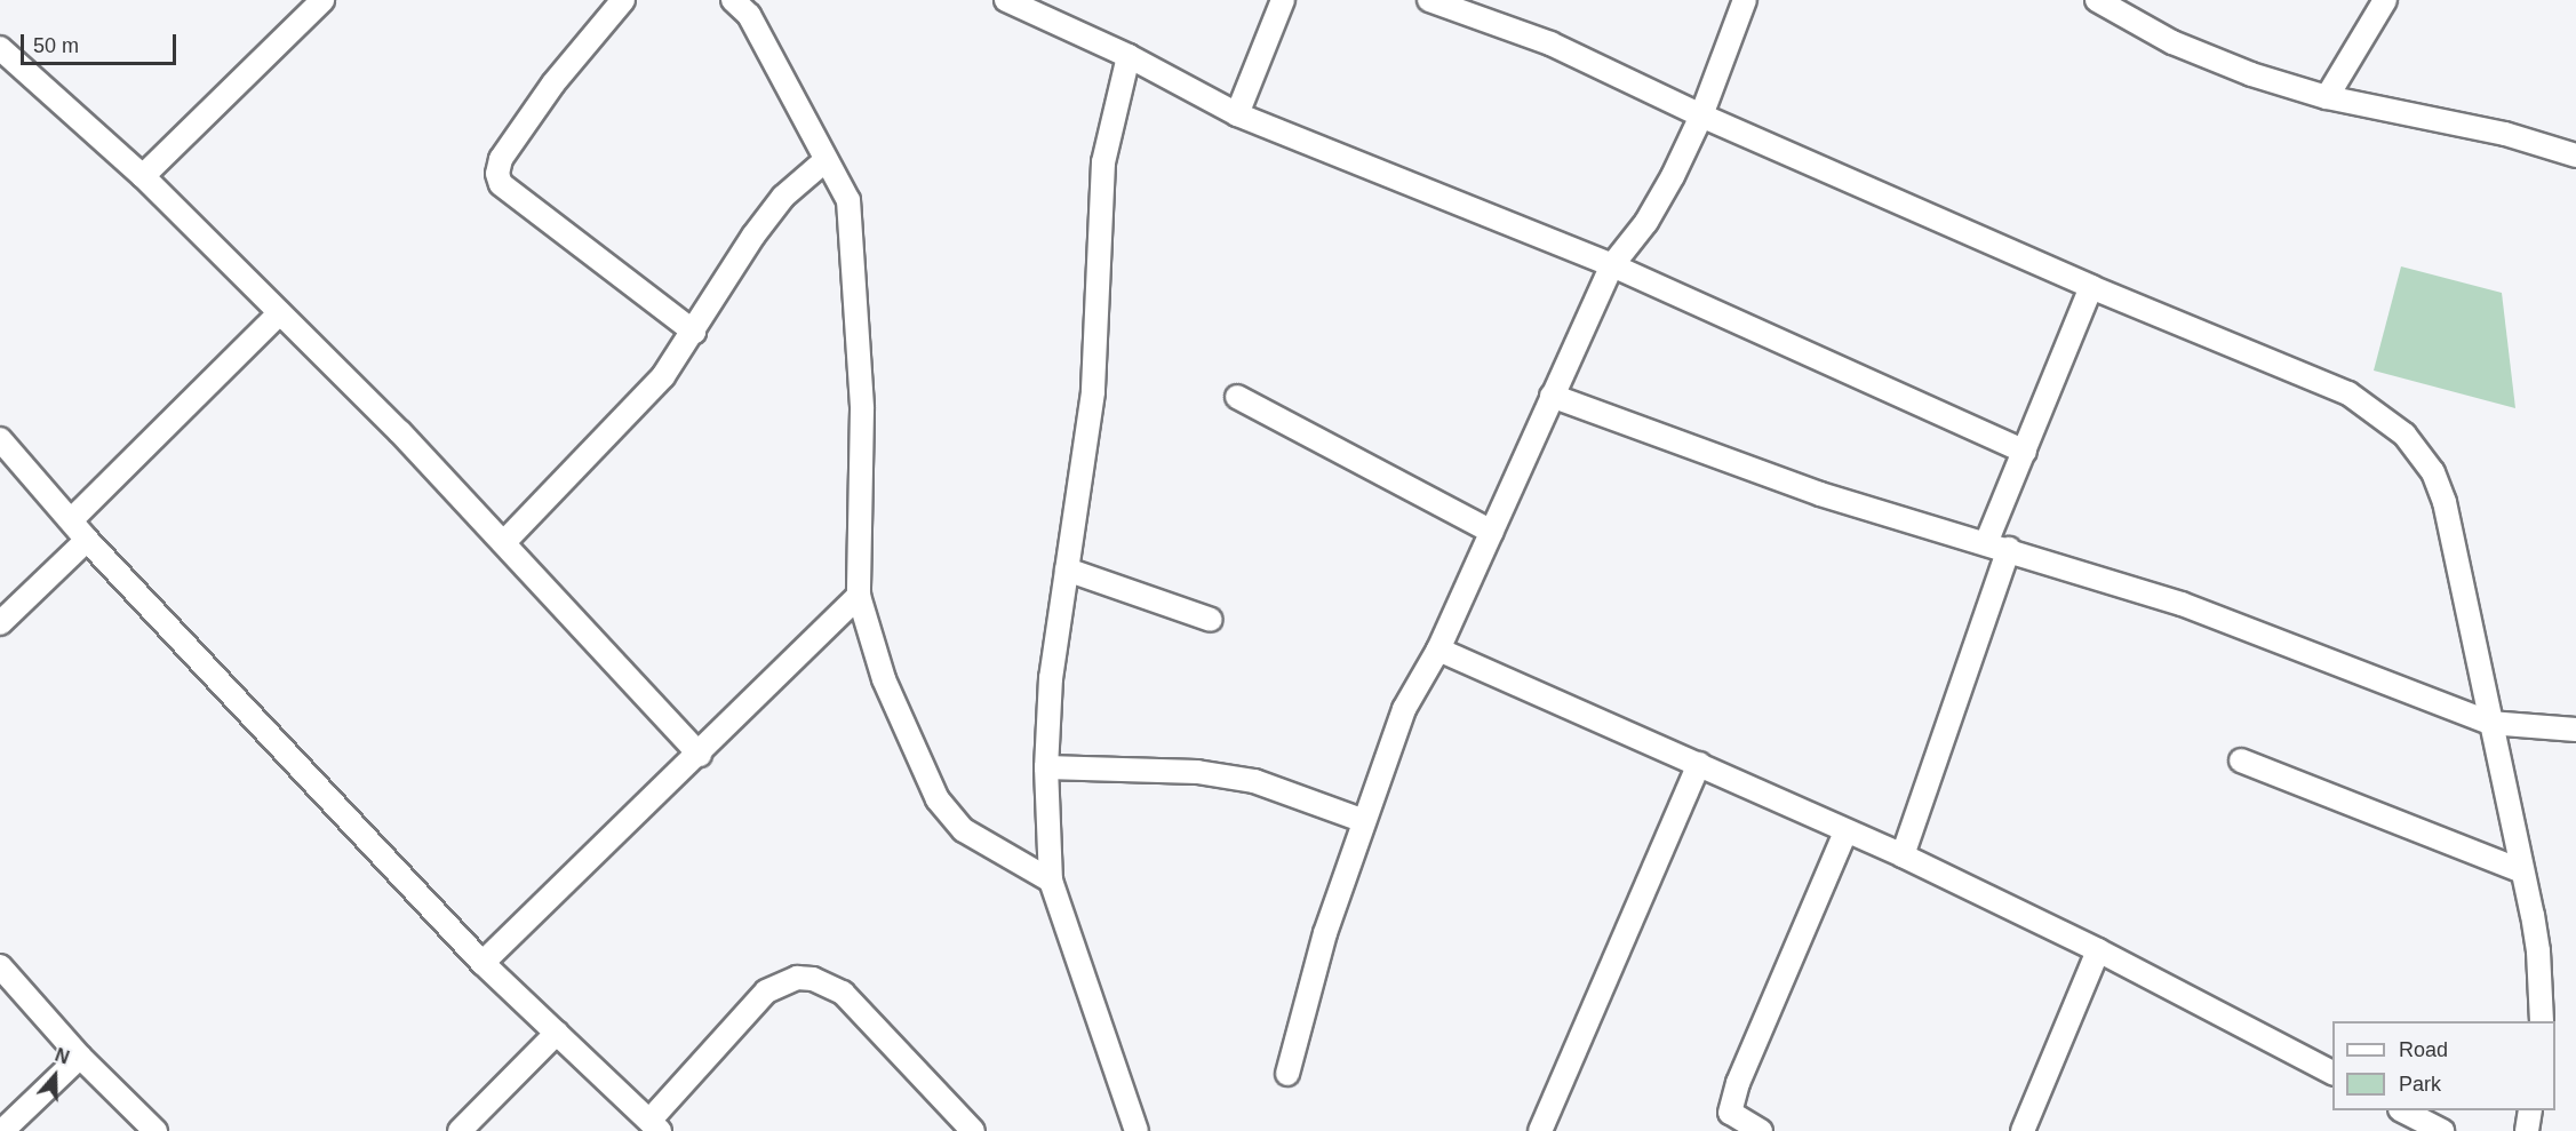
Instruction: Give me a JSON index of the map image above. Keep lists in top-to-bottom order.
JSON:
{
  "legend": ["Road", "Park"],
  "scale_bar": "50 m",
  "north": "top"
}
